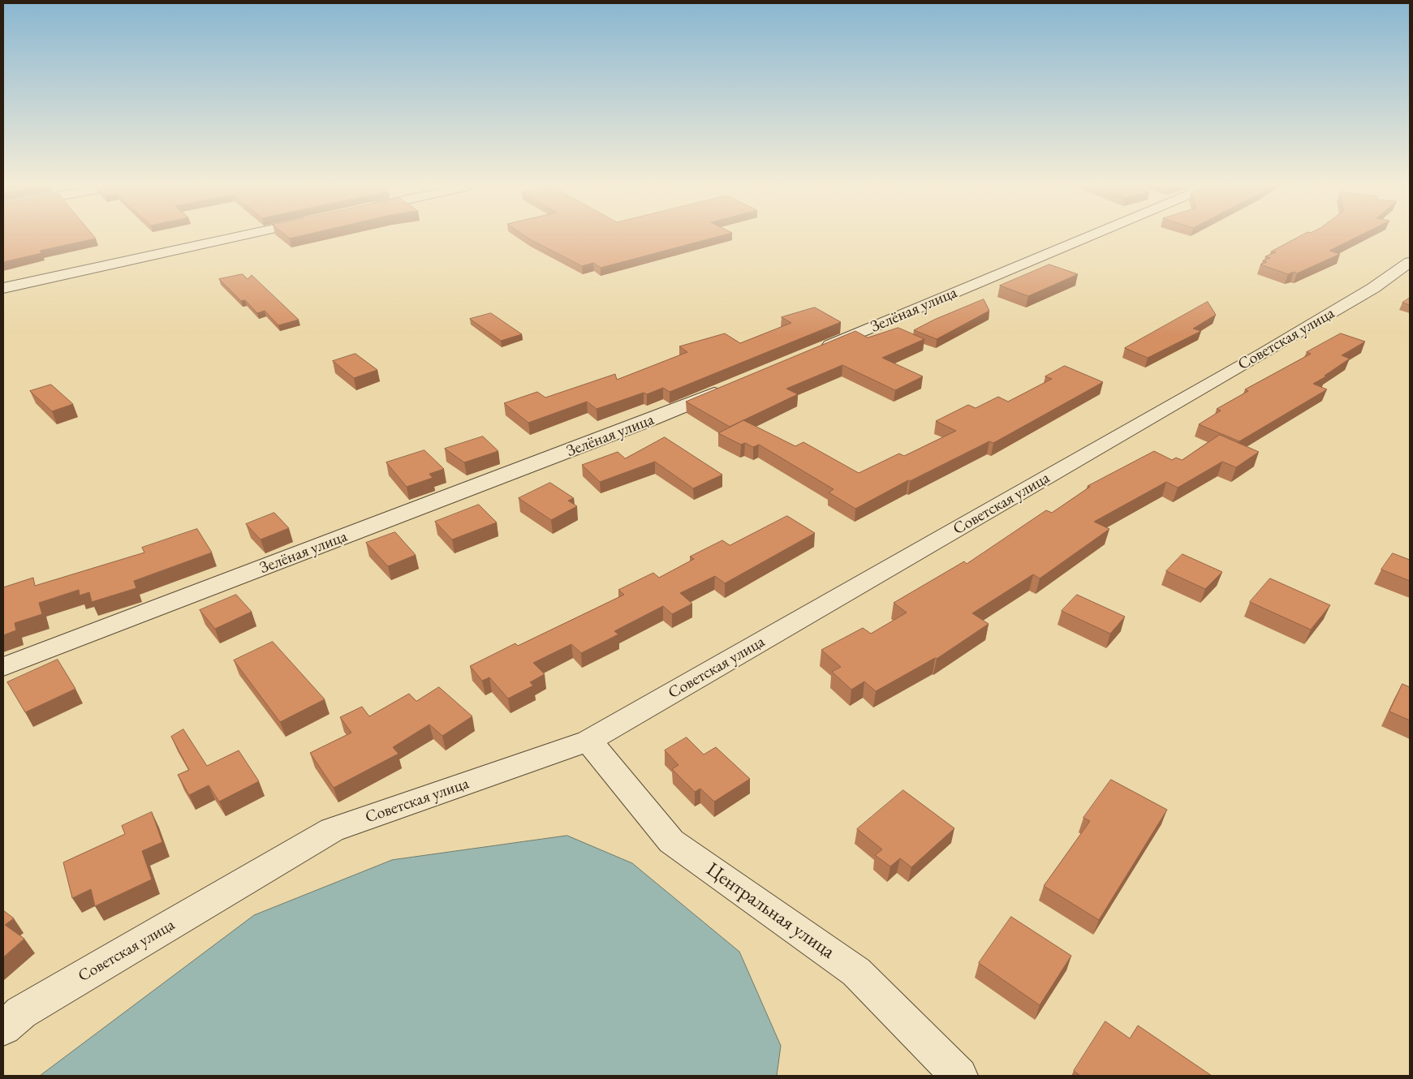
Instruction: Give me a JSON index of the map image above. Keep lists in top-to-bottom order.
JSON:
{
  "streets": {
    "street": ["Зелёная улица", "Советская улица", "Центральная улица"]
  },
  "crossings": [
    ["Советская улица", "Центральная улица"]
  ]
}
